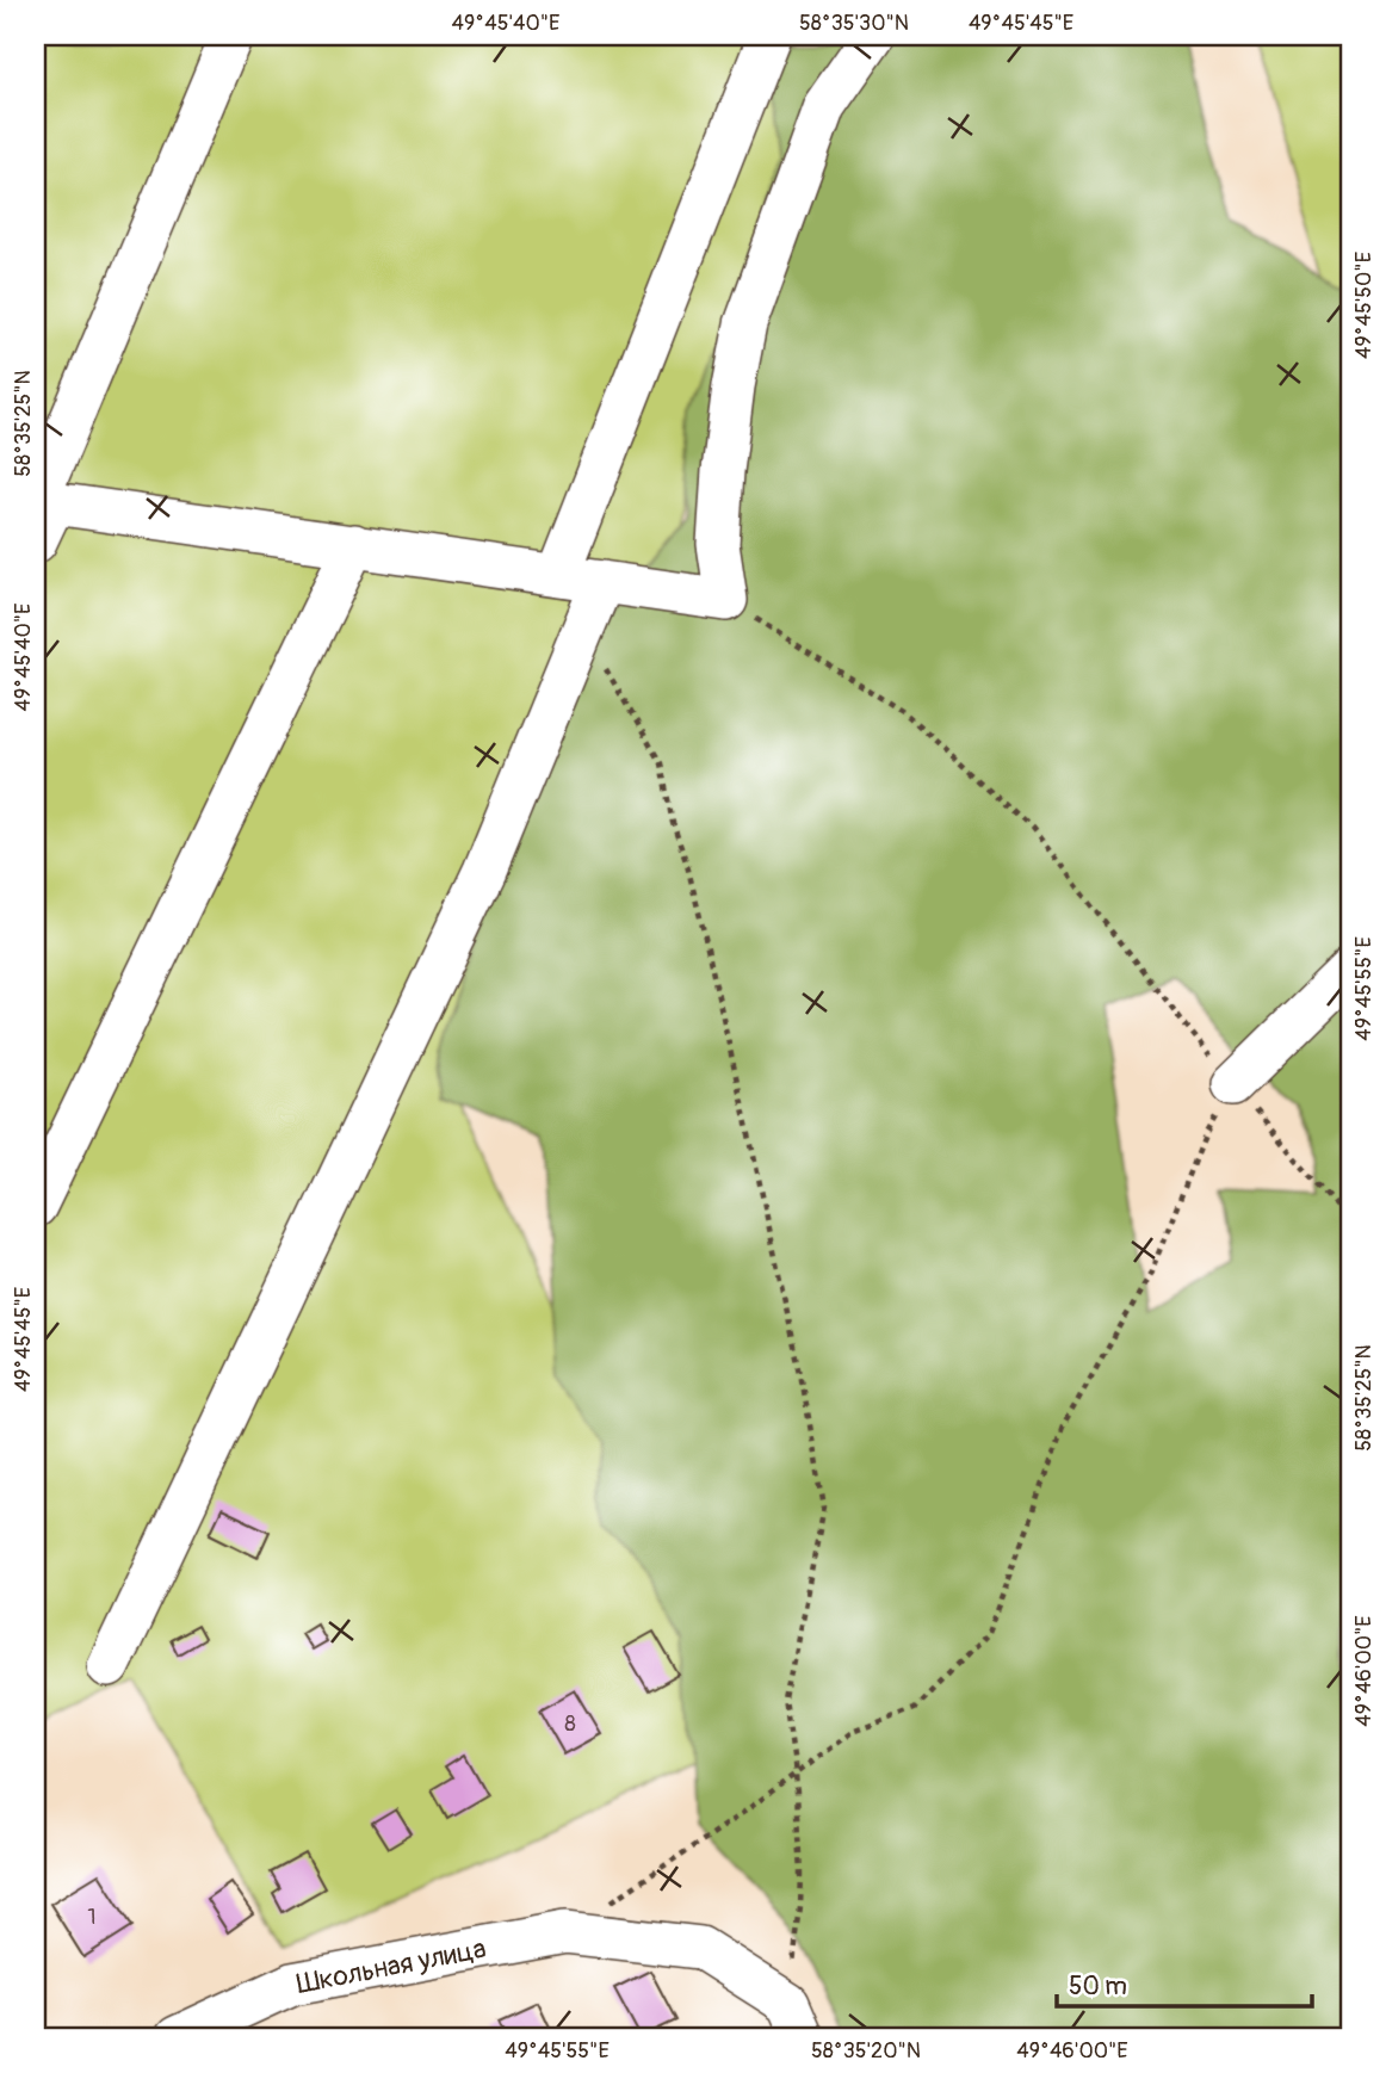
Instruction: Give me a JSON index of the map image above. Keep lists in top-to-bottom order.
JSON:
{
  "streets": {
    "street": ["Школьная улица"]
  },
  "house_numbers": ["8", "1"],
  "scale_bar": "50 m",
  "coordinates": [
    "49°45'40\"E",
    "58°35'30\"N",
    "49°45'45\"E",
    "49°45'50\"E",
    "58°35'25\"N",
    "49°45'55\"E",
    "49°46'00\"E",
    "58°35'20\"N"
  ]
}
